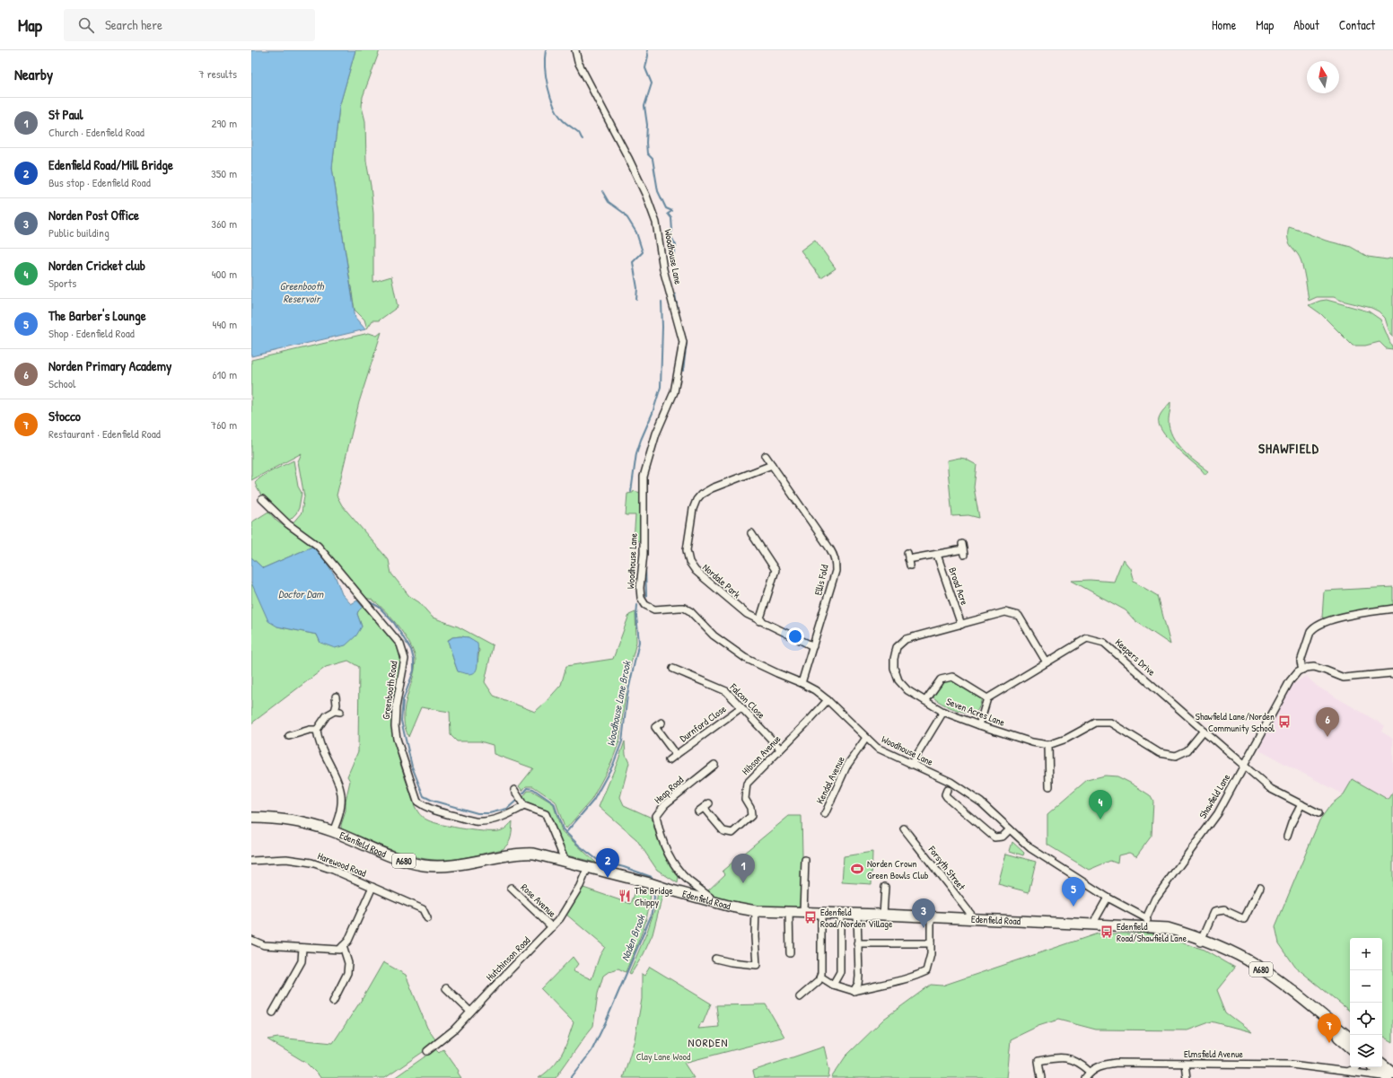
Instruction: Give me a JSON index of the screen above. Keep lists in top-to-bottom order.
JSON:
{
  "streets": {
    "main road": ["Edenfield Road", "A680"],
    "street": [
      "Woodhouse Lane",
      "Ellis Fold",
      "Nordale Park",
      "Broad Acre",
      "Keepers Drive",
      "Greenbooth Road",
      "Falcon Close",
      "Seven Acres Lane",
      "Durnford Close",
      "Hibson Avenue",
      "Kendal Avenue",
      "Heap Road",
      "Shawfield Lane",
      "Harewood Road",
      "Forsyth Street",
      "Rose Avenue",
      "Hutchinson Road",
      "Elmsfield Avenue"
    ]
  },
  "crossings": [
    ["Woodhouse Lane", "Ellis Fold"],
    ["Woodhouse Lane", "Hibson Avenue"],
    ["Woodhouse Lane", "Kendal Avenue"],
    ["Woodhouse Lane", "Shawfield Lane"],
    ["Ellis Fold", "Nordale Park"],
    ["Broad Acre", "Seven Acres Lane"],
    ["Keepers Drive", "Seven Acres Lane"],
    ["Keepers Drive", "Shawfield Lane"],
    ["Falcon Close", "Durnford Close"],
    ["Falcon Close", "Hibson Avenue"],
    ["Heap Road", "Edenfield Road"],
    ["Edenfield Road", "Forsyth Street"],
    ["Edenfield Road", "Hutchinson Road"],
    ["Rose Avenue", "Hutchinson Road"]
  ],
  "districts": ["SHAWFIELD", "NORDEN"],
  "water": [
    "Greenbooth Reservoir",
    "Doctor Dam",
    "Woodhouse Lane Brook",
    "Naden Brook"
  ],
  "parks": ["Clay Lane Wood"],
  "places": {
    "bus stop": ["Shawfield Lane/Norden Community School", "Edenfield Road/Norden Village", "Edenfield Road/Shawfield Lane"],
    "sports": ["Norden Crown Green Bowls Club"],
    "restaurant": ["The Bridge Chippy"]
  },
  "north": "top",
  "page": {
    "header": "Map",
    "search": "Search here",
    "nav": [
      "Home",
      "Map",
      "About",
      "Contact"
    ],
    "heading": ["Nearby", "7 results"],
    "list": [
      {
        "mark": "1",
        "name": "St Paul",
        "note": "Church · Edenfield Road",
        "value": "290 m"
      },
      {
        "mark": "2",
        "name": "Edenfield Road/Mill Bridge",
        "note": "Bus stop · Edenfield Road",
        "value": "350 m"
      },
      {
        "mark": "3",
        "name": "Norden Post Office",
        "note": "Public building",
        "value": "360 m"
      },
      {
        "mark": "4",
        "name": "Norden Cricket club",
        "note": "Sports",
        "value": "400 m"
      },
      {
        "mark": "5",
        "name": "The Barber's Lounge",
        "note": "Shop · Edenfield Road",
        "value": "440 m"
      },
      {
        "mark": "6",
        "name": "Norden Primary Academy",
        "note": "School",
        "value": "610 m"
      },
      {
        "mark": "7",
        "name": "Stocco",
        "note": "Restaurant · Edenfield Road",
        "value": "760 m"
      }
    ],
    "pins": [
      "6",
      "4",
      "2",
      "1",
      "5",
      "3",
      "7"
    ],
    "map_buttons": ["+", "−"]
  }
}
